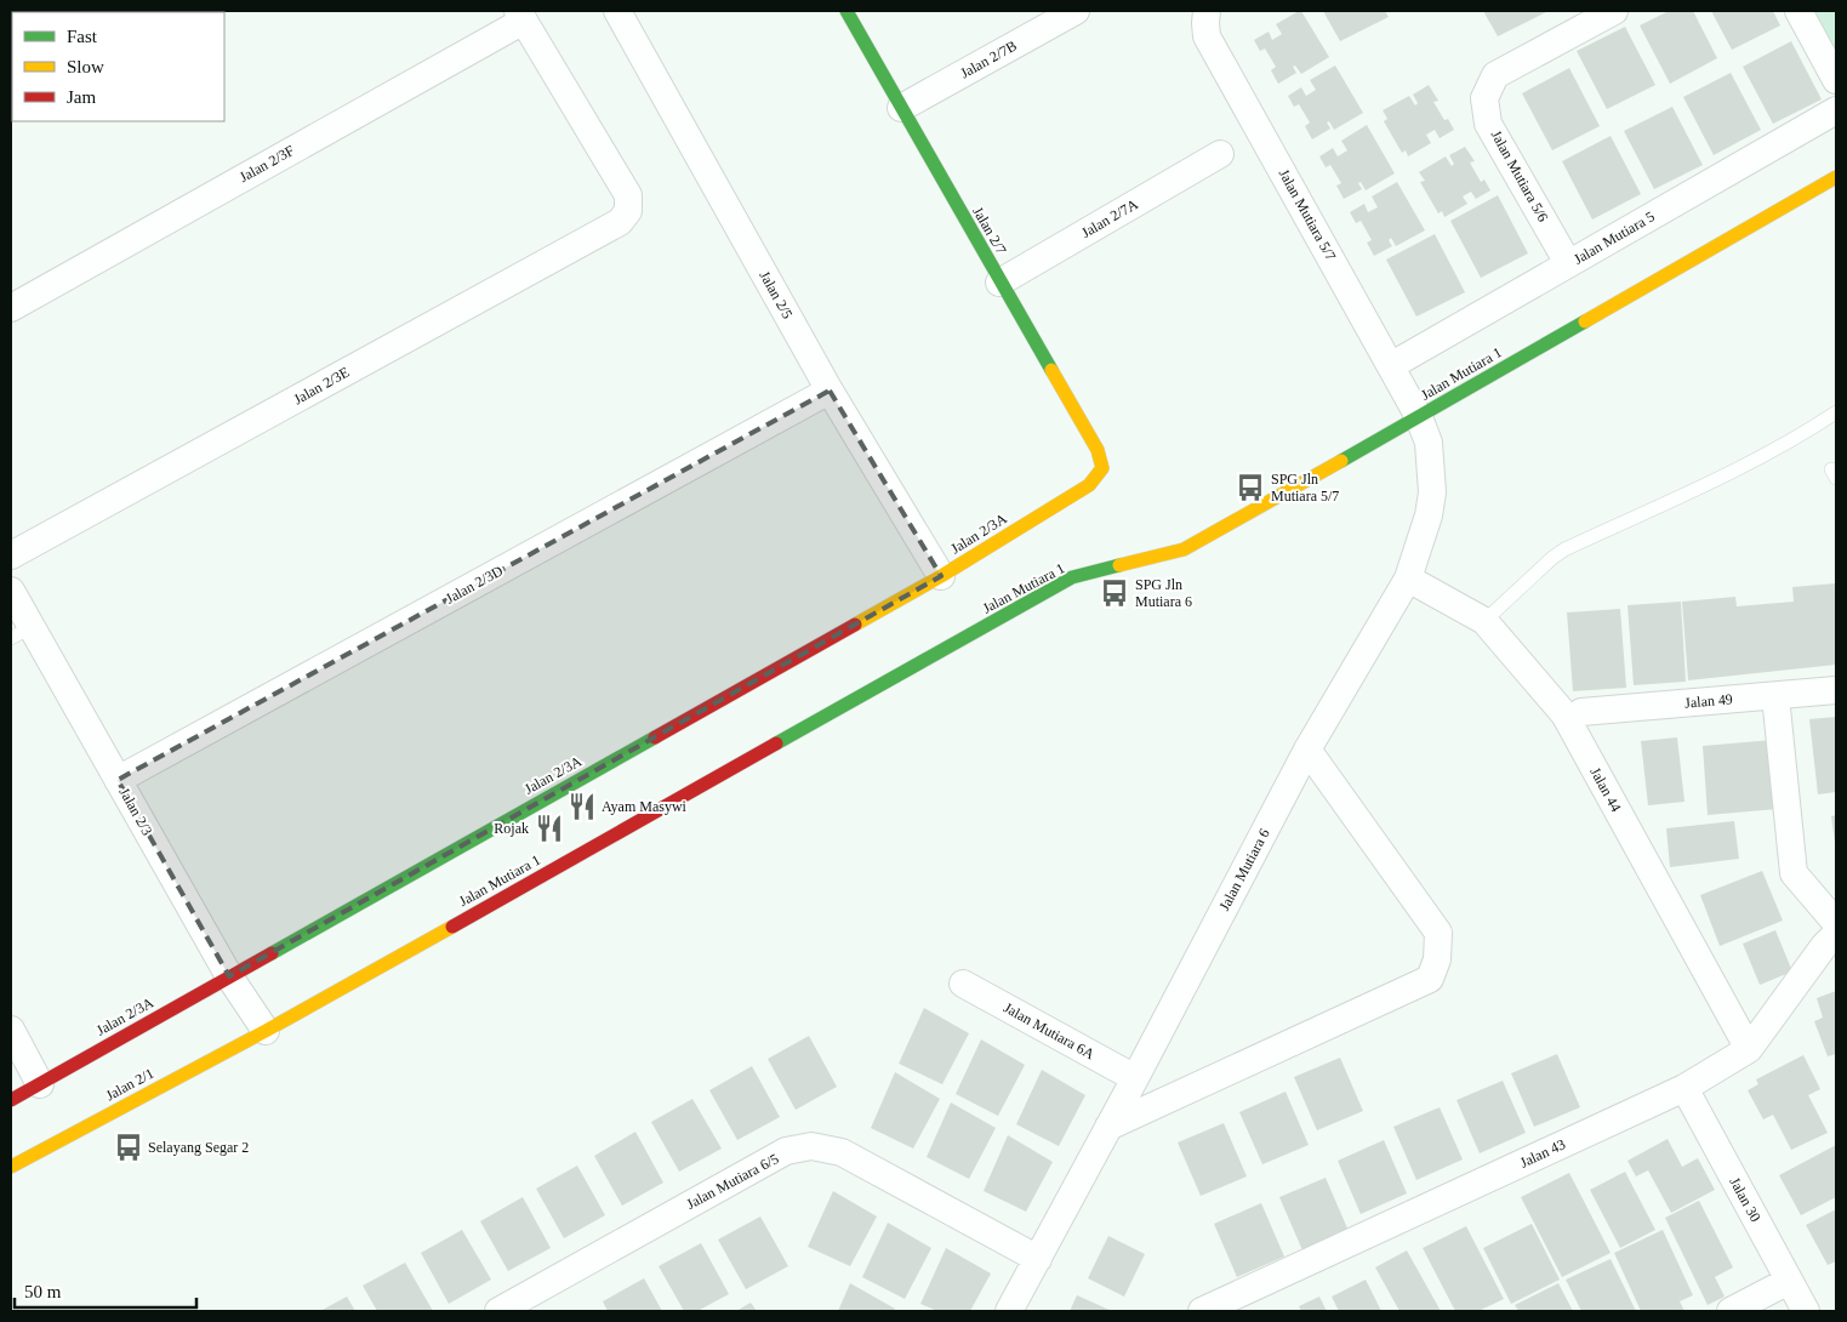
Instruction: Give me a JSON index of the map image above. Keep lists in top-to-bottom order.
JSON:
{
  "streets": {
    "street": [
      "Jalan 2/7B",
      "Jalan 2/3F",
      "Jalan Mutiara 5/6",
      "Jalan Mutiara 5/7",
      "Jalan 2/7A",
      "Jalan 2/7",
      "Jalan Mutiara 5",
      "Jalan 2/5",
      "Jalan Mutiara 1",
      "Jalan 2/3E",
      "Jalan 2/3A",
      "Jalan 2/3D",
      "Jalan 49",
      "Jalan 44",
      "Jalan 2/3",
      "Jalan Mutiara 6",
      "Jalan Mutiara 6A",
      "Jalan 2/1",
      "Jalan 43",
      "Jalan Mutiara 6/5",
      "Jalan 30"
    ]
  },
  "crossings": [
    ["Jalan 2/7B", "Jalan 2/7"],
    ["Jalan 2/3F", "Jalan 2/3E"],
    ["Jalan Mutiara 5/6", "Jalan Mutiara 5"],
    ["Jalan Mutiara 5/7", "Jalan Mutiara 5"],
    ["Jalan Mutiara 5/7", "Jalan Mutiara 1"],
    ["Jalan Mutiara 5/7", "Jalan Mutiara 6"],
    ["Jalan 2/7A", "Jalan 2/7"],
    ["Jalan 2/7", "Jalan 2/3A"],
    ["Jalan 2/5", "Jalan 2/3A"],
    ["Jalan 2/5", "Jalan 2/3D"],
    ["Jalan Mutiara 1", "Jalan 2/3"],
    ["Jalan Mutiara 1", "Jalan Mutiara 6"],
    ["Jalan Mutiara 1", "Jalan 2/1"],
    ["Jalan 2/3A", "Jalan 2/3"],
    ["Jalan 2/3D", "Jalan 2/3"],
    ["Jalan 44", "Jalan Mutiara 6"],
    ["Jalan 44", "Jalan 43"],
    ["Jalan 2/3", "Jalan 2/1"],
    ["Jalan Mutiara 6", "Jalan Mutiara 6A"],
    ["Jalan Mutiara 6", "Jalan Mutiara 6/5"],
    ["Jalan 43", "Jalan 30"]
  ],
  "places": {
    "bus stop": ["SPG Jln Mutiara 5/7", "SPG Jln Mutiara 6", "Selayang Segar 2"],
    "restaurant": ["Ayam Masywi", "Rojak"]
  },
  "legend": ["Fast", "Slow", "Jam"],
  "scale_bar": "50 m"
}
